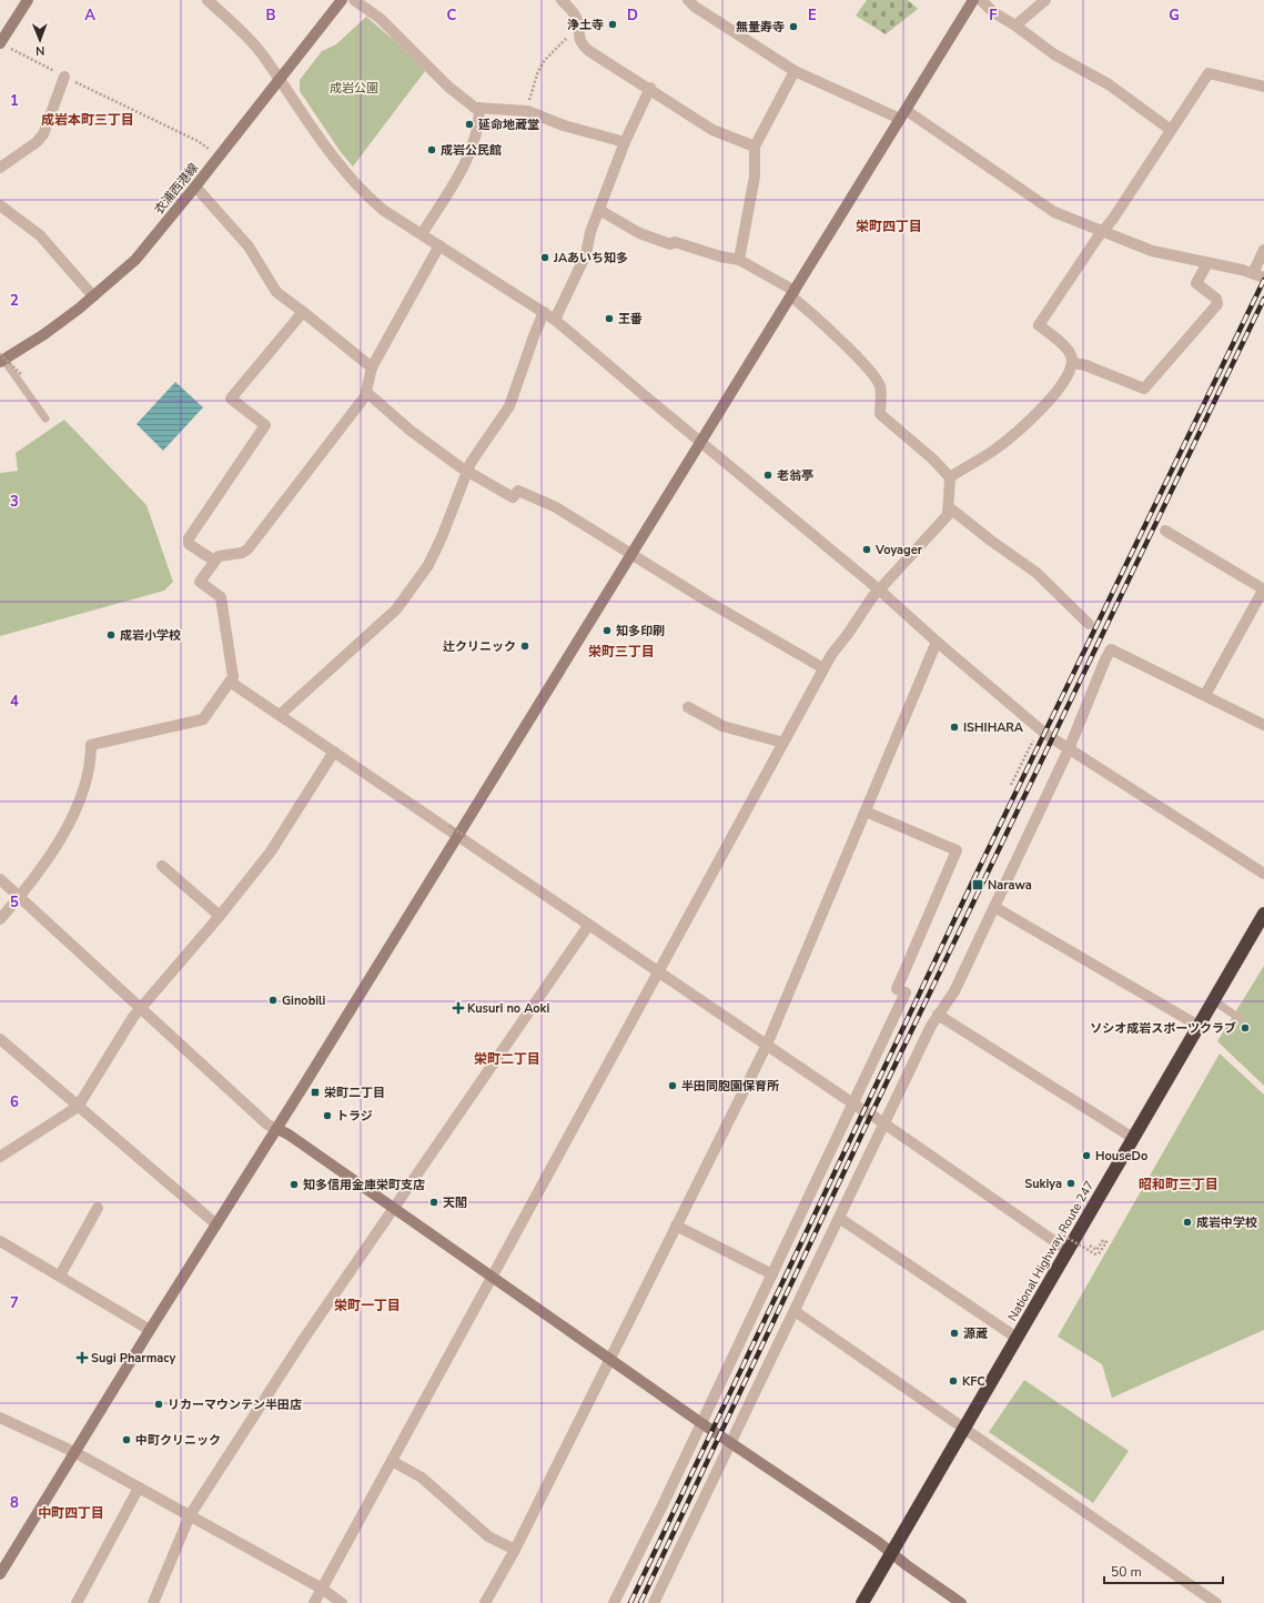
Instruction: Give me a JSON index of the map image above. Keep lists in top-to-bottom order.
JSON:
{
  "streets": {
    "highway": ["National Highway Route 247"],
    "street": ["衣浦西港線"]
  },
  "districts": [
    "成岩本町三丁目",
    "栄町四丁目",
    "栄町三丁目",
    "栄町二丁目",
    "昭和町三丁目",
    "栄町一丁目",
    "中町四丁目"
  ],
  "parks": ["成岩公園"],
  "places": {
    "other": [
      "浄土寺",
      "無量寿寺",
      "延命地蔵堂",
      "成岩公民館",
      "JAあいち知多",
      "王番",
      "老翁亭",
      "Voyager",
      "知多印刷",
      "成岩小学校",
      "辻クリニック",
      "ISHIHARA",
      "Ginobili",
      "ソシオ成岩スポーツクラブ",
      "半田同胞園保育所",
      "トラジ",
      "HouseDo",
      "Sukiya",
      "知多信用金庫栄町支店",
      "天閣",
      "成岩中学校",
      "源蔵",
      "KFC",
      "リカーマウンテン半田店",
      "中町クリニック"
    ],
    "transit": ["Narawa", "栄町二丁目"],
    "health": ["Kusuri no Aoki", "Sugi Pharmacy"]
  },
  "scale_bar": "50 m",
  "north": "bottom",
  "grid": {
    "columns": [
      "A",
      "B",
      "C",
      "D",
      "E",
      "F",
      "G"
    ],
    "rows": [
      "1",
      "2",
      "3",
      "4",
      "5",
      "6",
      "7",
      "8"
    ]
  }
}
